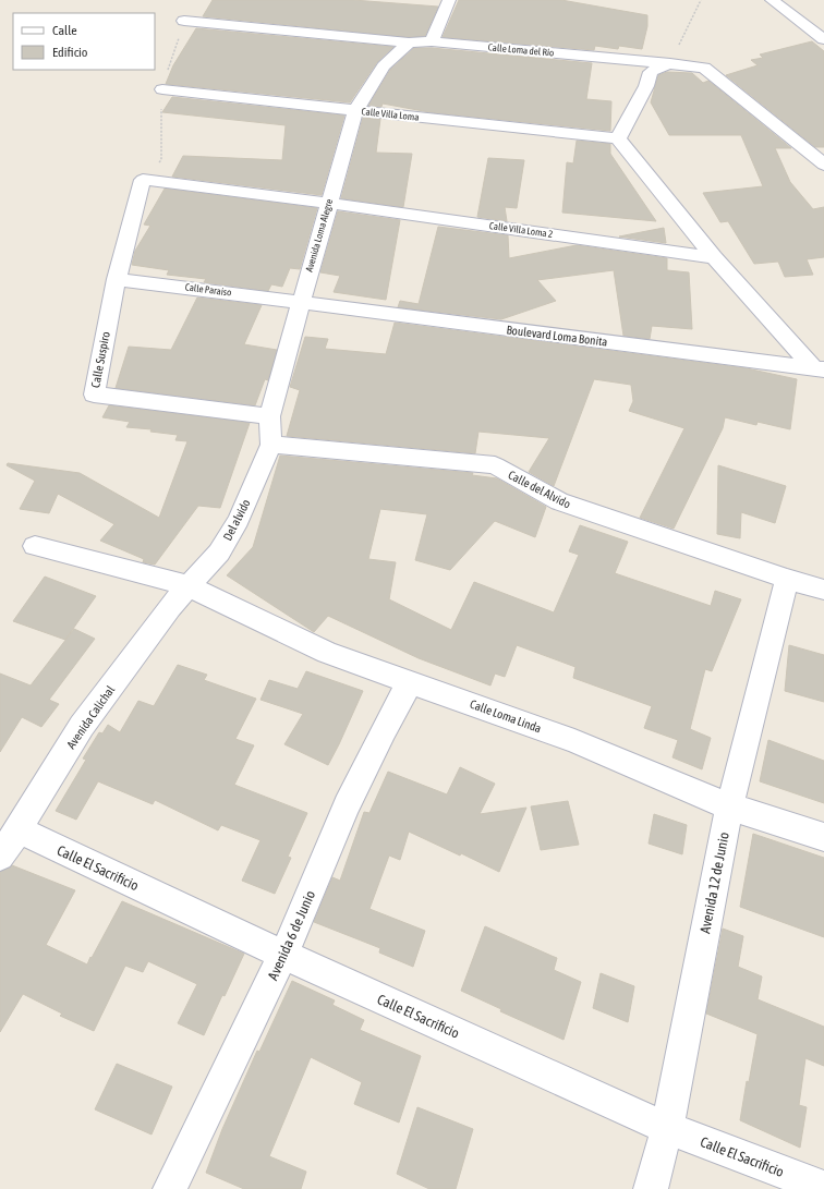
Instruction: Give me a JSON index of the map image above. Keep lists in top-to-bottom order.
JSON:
{
  "streets": {
    "street": [
      "Calle Loma del Río",
      "Calle Villa Loma",
      "Calle Villa Loma 2",
      "Avenida Loma Alegre",
      "Calle Paraíso",
      "Boulevard Loma Bonita",
      "Calle Suspiro",
      "Calle del Alvido",
      "Del alvido",
      "Calle Loma Linda",
      "Avenida Calichal",
      "Calle El Sacrificio",
      "Avenida 12 de Junio",
      "Avenida 6 de Junio"
    ]
  },
  "crossings": [
    ["Calle Loma del Río", "Avenida Loma Alegre"],
    ["Calle Villa Loma", "Avenida Loma Alegre"],
    ["Calle Villa Loma", "Boulevard Loma Bonita"],
    ["Calle Villa Loma 2", "Avenida Loma Alegre"],
    ["Calle Villa Loma 2", "Boulevard Loma Bonita"],
    ["Calle Villa Loma 2", "Calle Suspiro"],
    ["Avenida Loma Alegre", "Calle Paraíso"],
    ["Avenida Loma Alegre", "Boulevard Loma Bonita"],
    ["Avenida Loma Alegre", "Calle Suspiro"],
    ["Avenida Loma Alegre", "Calle del Alvido"],
    ["Avenida Loma Alegre", "Del alvido"],
    ["Calle Paraíso", "Boulevard Loma Bonita"],
    ["Calle Paraíso", "Calle Suspiro"],
    ["Calle del Alvido", "Del alvido"],
    ["Calle del Alvido", "Avenida 12 de Junio"],
    ["Del alvido", "Calle Loma Linda"],
    ["Del alvido", "Avenida Calichal"],
    ["Calle Loma Linda", "Avenida Calichal"],
    ["Calle Loma Linda", "Avenida 12 de Junio"],
    ["Calle Loma Linda", "Avenida 6 de Junio"],
    ["Avenida Calichal", "Calle El Sacrificio"],
    ["Calle El Sacrificio", "Avenida 12 de Junio"],
    ["Calle El Sacrificio", "Avenida 6 de Junio"]
  ],
  "legend": ["Calle", "Edificio"]
}
